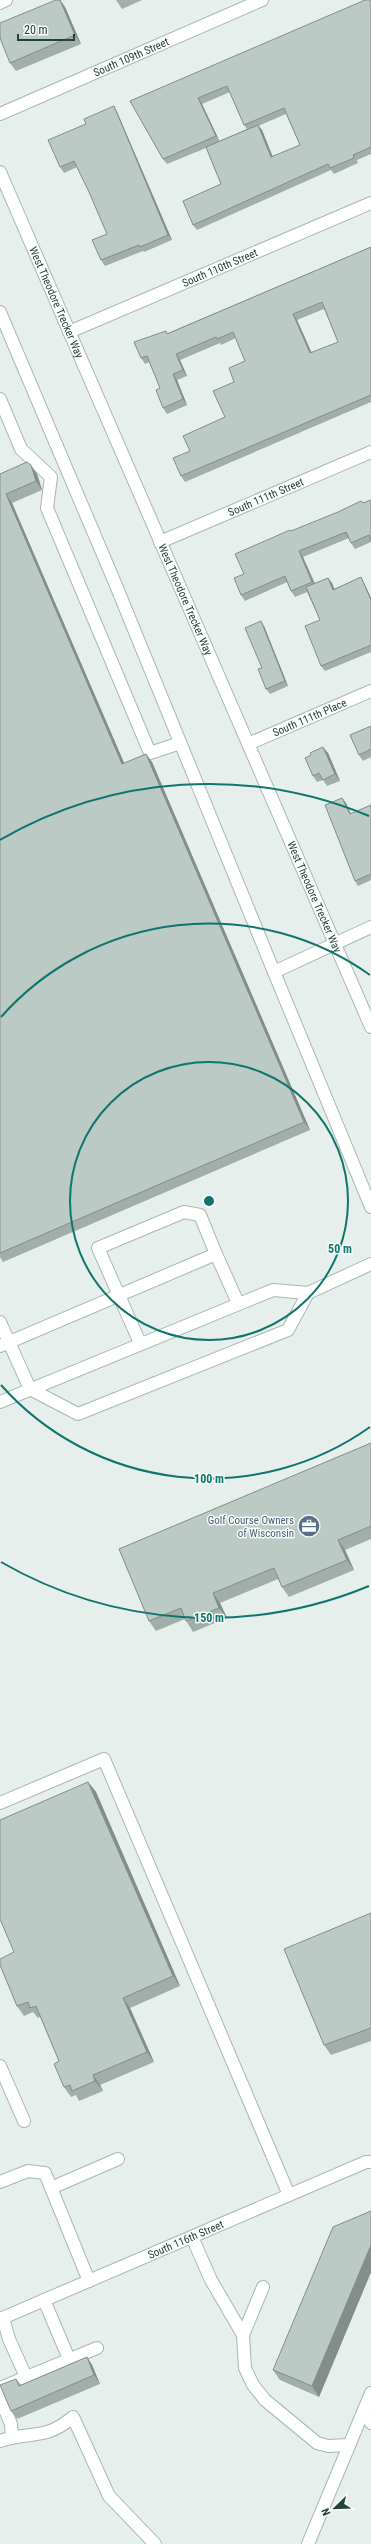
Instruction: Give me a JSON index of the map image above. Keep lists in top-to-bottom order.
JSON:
{
  "streets": {
    "street": [
      "South 109th Street",
      "South 110th Street",
      "West Theodore Trecker Way",
      "South 111th Street",
      "South 111th Place",
      "South 116th Street"
    ]
  },
  "crossings": [
    ["South 110th Street", "West Theodore Trecker Way"],
    ["West Theodore Trecker Way", "South 111th Street"],
    ["West Theodore Trecker Way", "South 111th Place"]
  ],
  "places": {
    "office": ["Golf Course Owners of Wisconsin"]
  },
  "scale_bar": "20 m",
  "north": "bottom left",
  "rings": ["50 m", "100 m", "150 m"]
}
